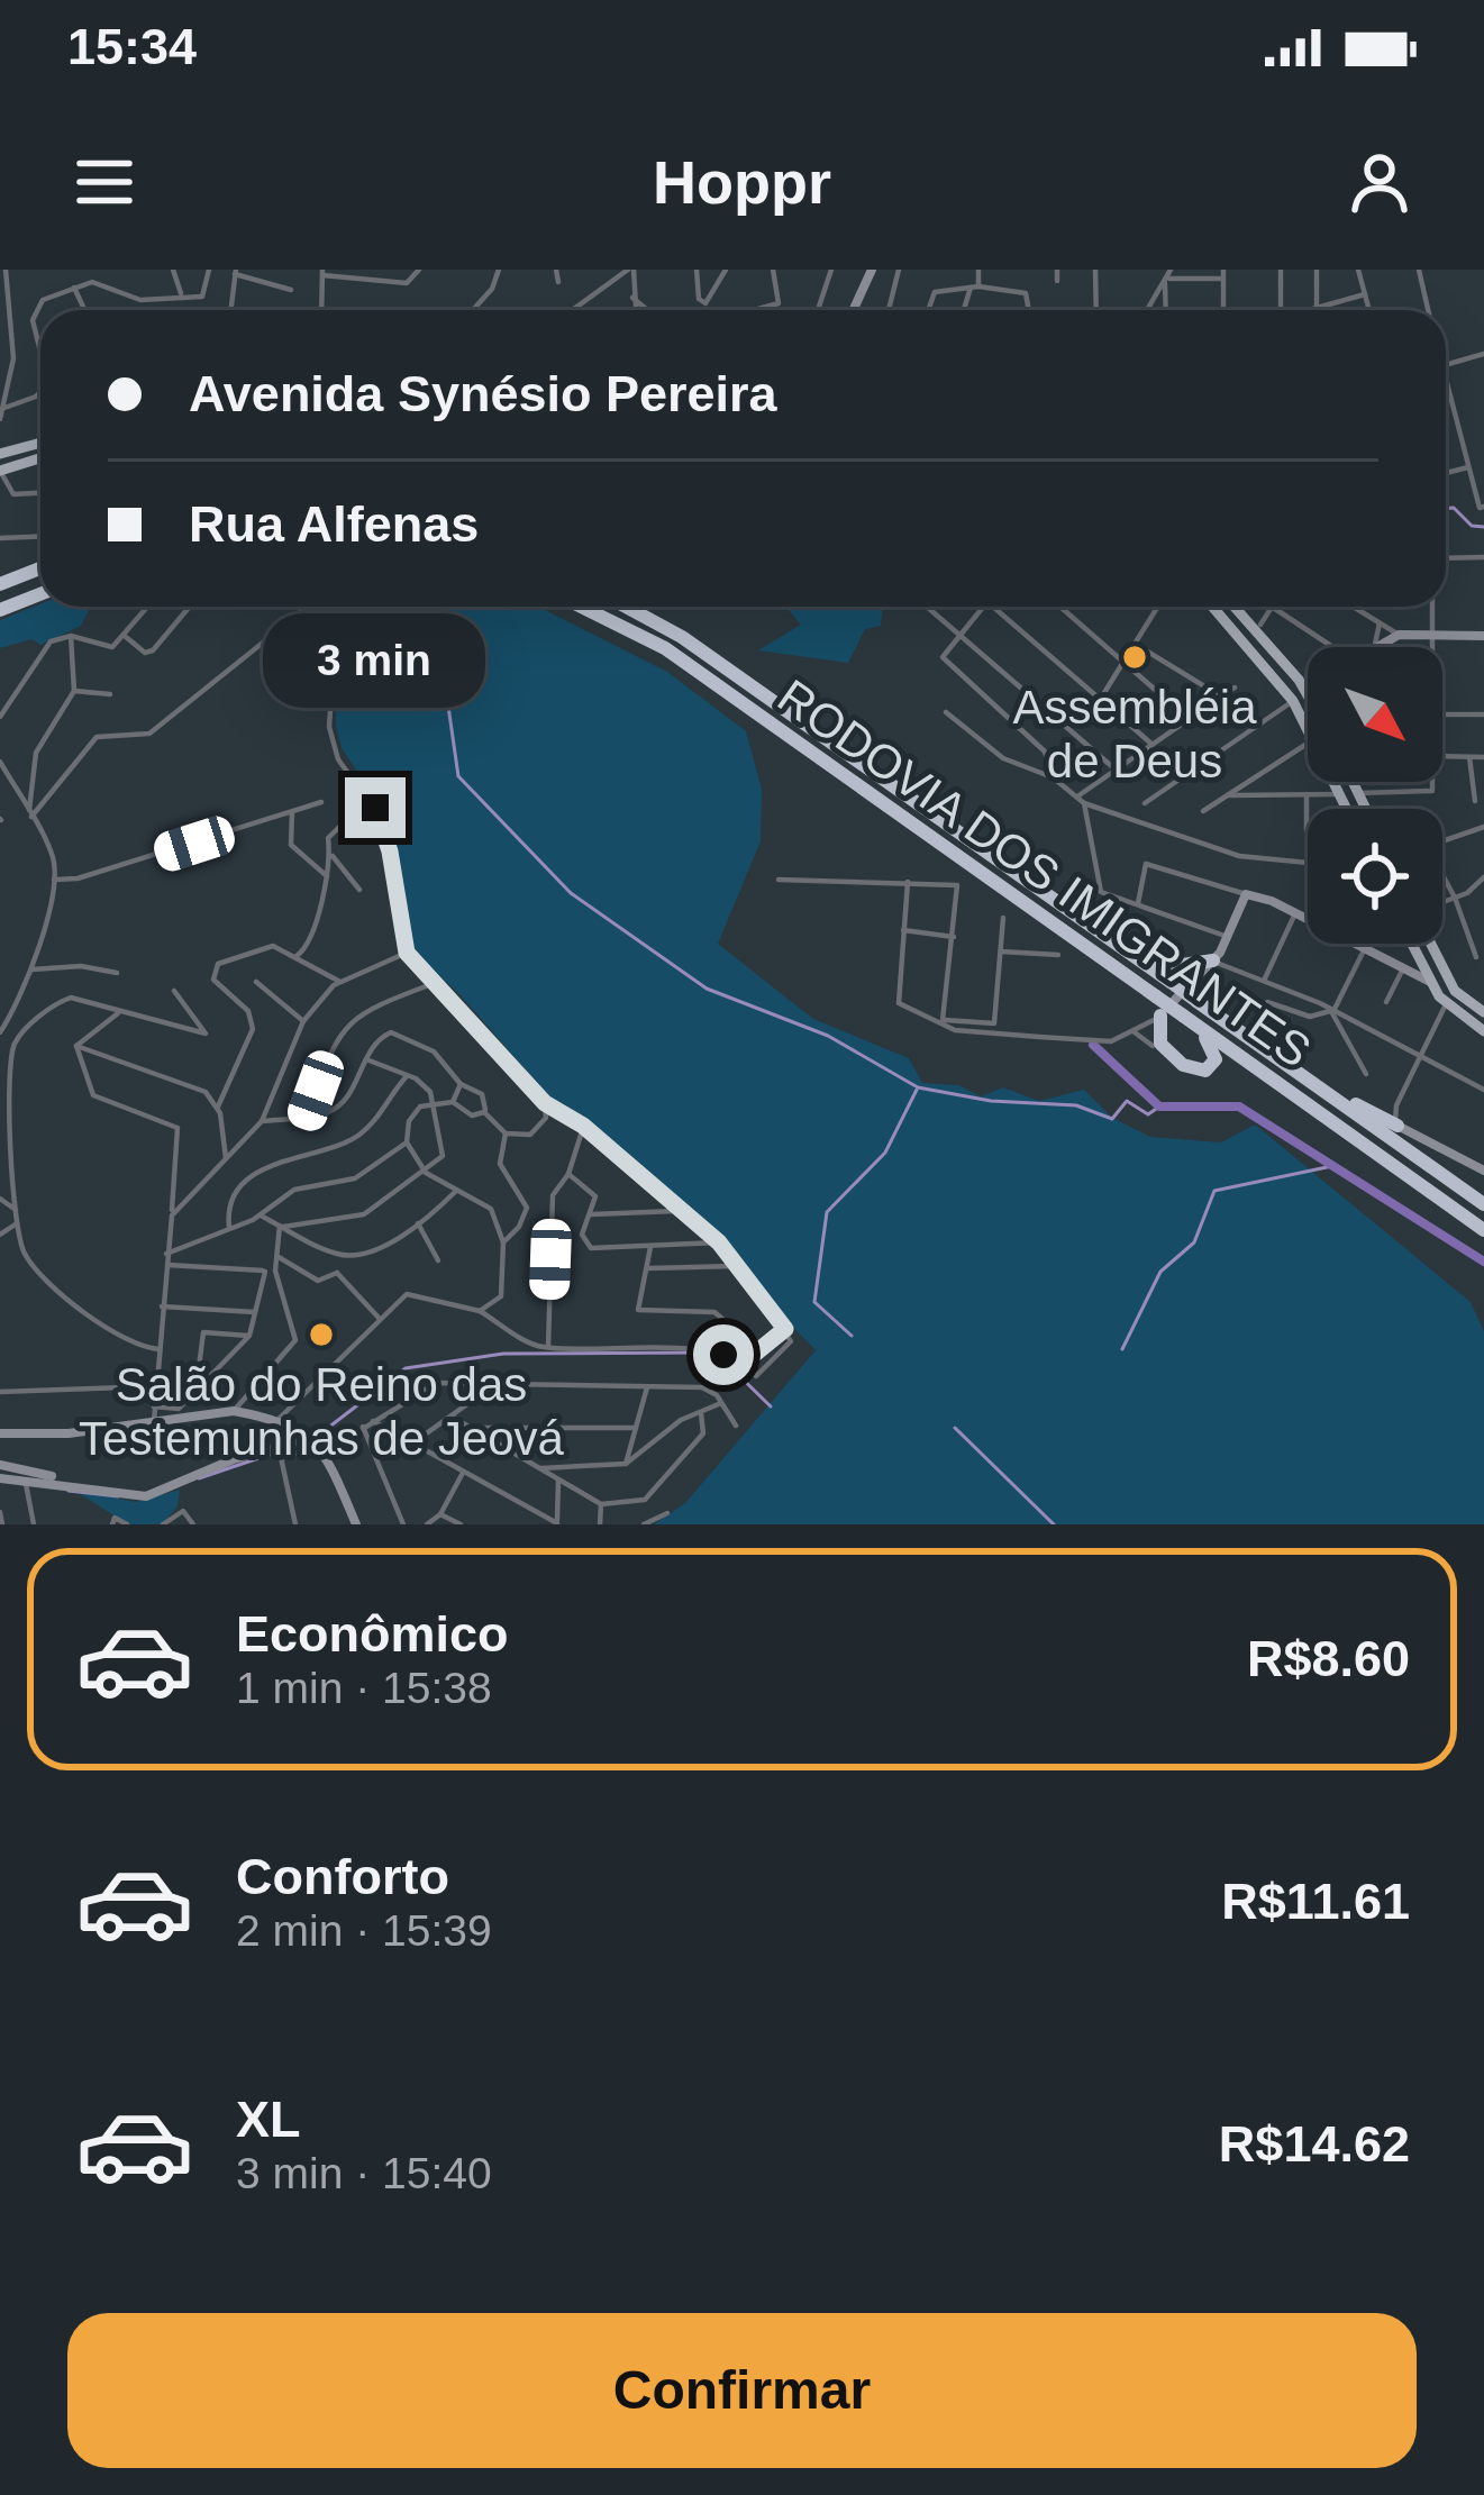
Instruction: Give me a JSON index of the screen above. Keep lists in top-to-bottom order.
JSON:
{
  "streets": {
    "highway": ["RODOVIA DOS IMIGRANTES"]
  },
  "places": ["Assembléia de Deus", "Salão do Reino das Testemunhas de Jeová"],
  "north": "bottom right",
  "page": {
    "status": "15:34",
    "header": "Hoppr",
    "banner": ["Avenida Synésio Pereira", "Rua Alfenas"],
    "bubble": "3 min",
    "list": [
      {
        "name": "Econômico",
        "note": "1 min · 15:38",
        "value": "R$8.60"
      },
      {
        "name": "Conforto",
        "note": "2 min · 15:39",
        "value": "R$11.61"
      },
      {
        "name": "XL",
        "note": "3 min · 15:40",
        "value": "R$14.62"
      }
    ],
    "buttons": "Confirmar"
  }
}
